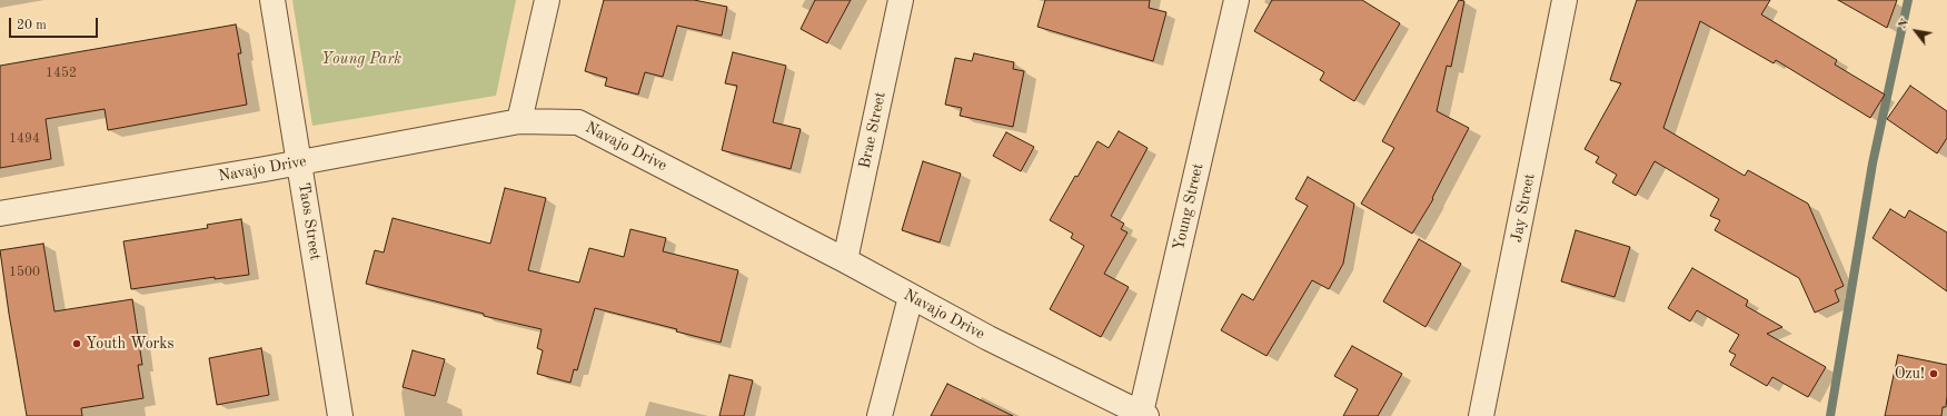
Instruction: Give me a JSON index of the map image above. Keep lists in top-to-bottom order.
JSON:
{
  "streets": {
    "street": [
      "Brae Street",
      "Navajo Drive",
      "Young Street",
      "Jay Street",
      "Taos Street"
    ]
  },
  "crossings": [
    ["Brae Street", "Navajo Drive"],
    ["Navajo Drive", "Young Street"],
    ["Navajo Drive", "Taos Street"]
  ],
  "parks": ["Young Park"],
  "places": ["Youth Works", "Ozu!"],
  "house_numbers": ["1452", "1494", "1500"],
  "scale_bar": "20 m",
  "north": "top left"
}
